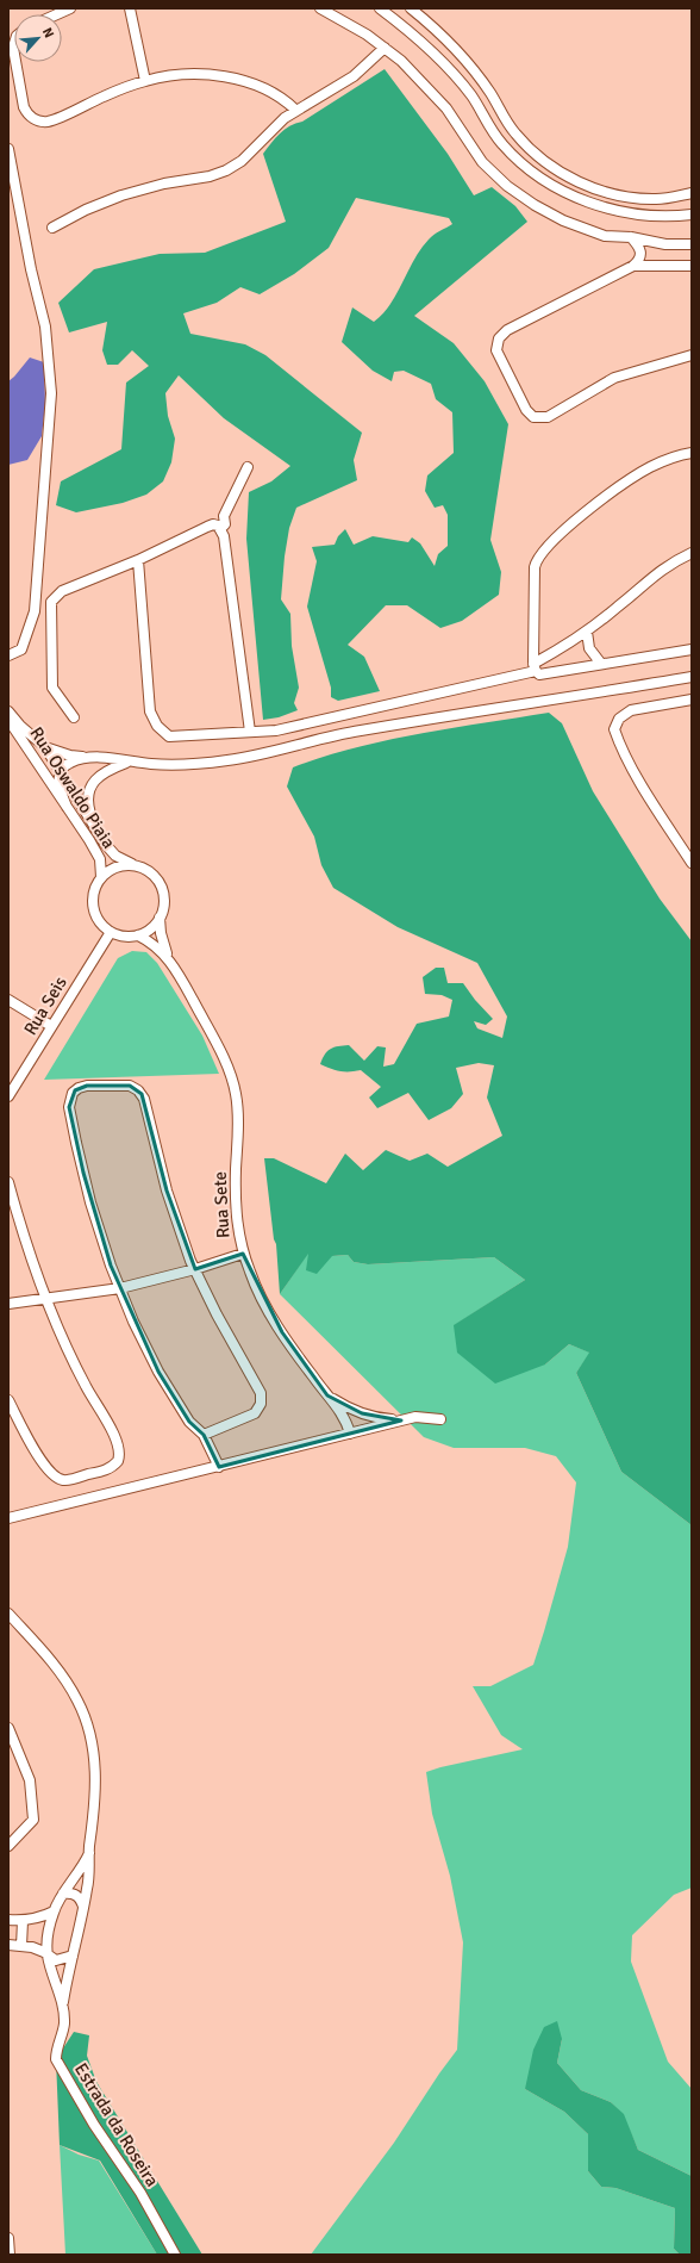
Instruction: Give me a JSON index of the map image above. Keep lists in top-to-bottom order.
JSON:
{
  "streets": {
    "street": [
      "Rua Oswaldo Piaia",
      "Rua Seis",
      "Rua Sete",
      "Estrada da Roseira"
    ]
  },
  "crossings": [
    ["Rua Oswaldo Piaia", "Rua Seis"],
    ["Rua Oswaldo Piaia", "Rua Sete"],
    ["Rua Seis", "Rua Sete"]
  ],
  "north": "top right"
}
